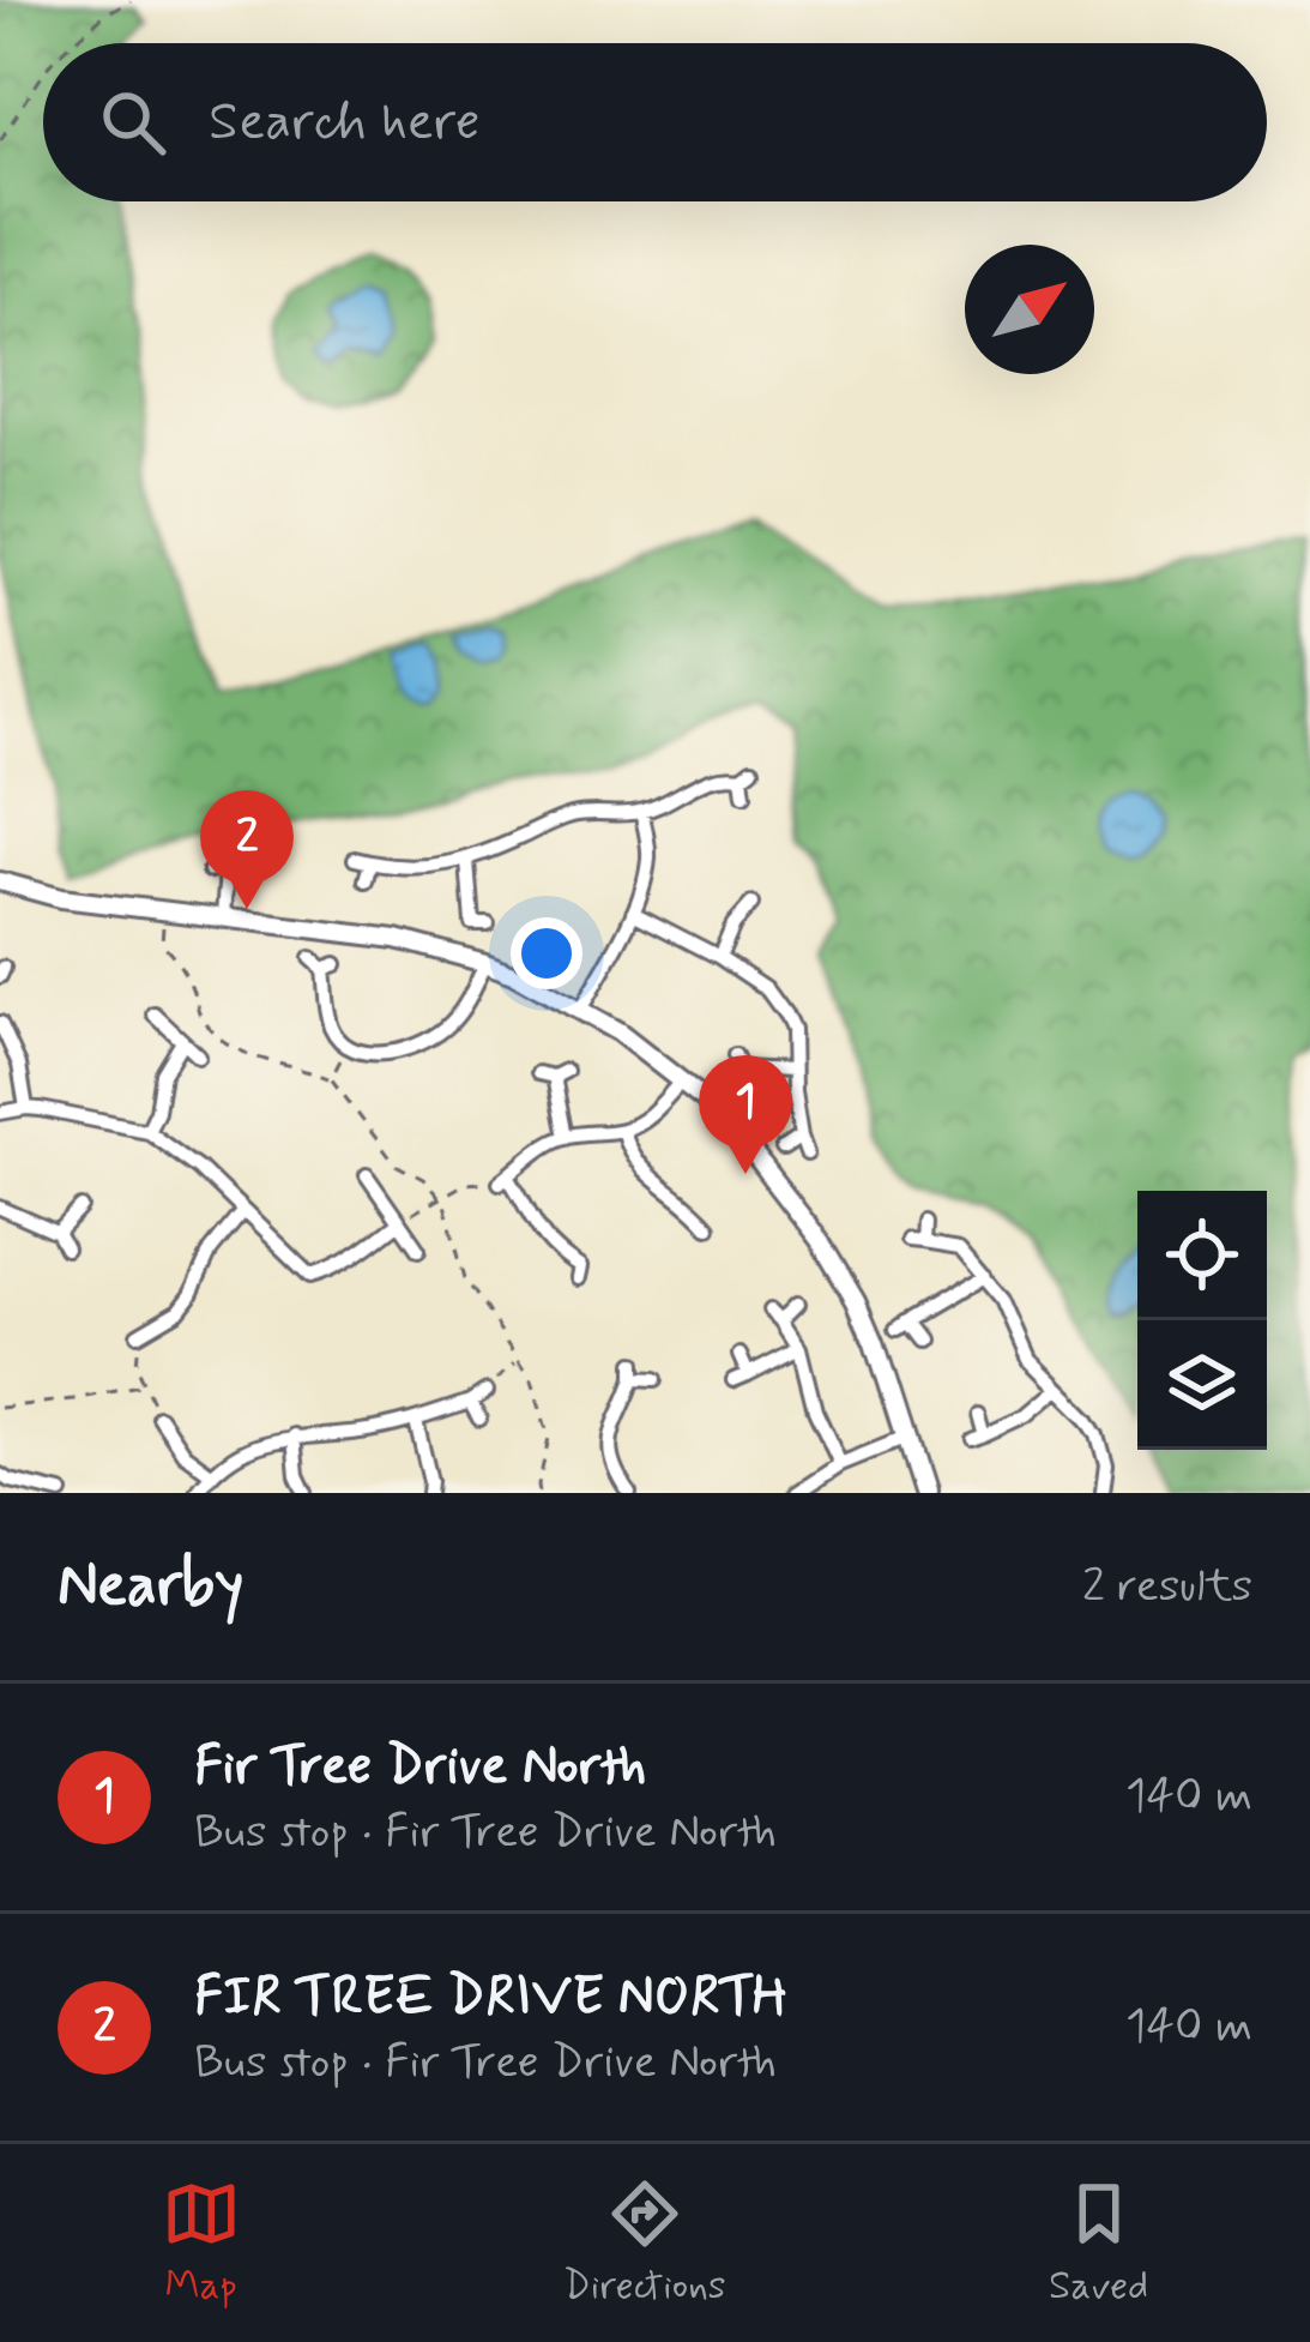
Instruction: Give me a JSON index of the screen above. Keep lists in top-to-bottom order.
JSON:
{
  "north": "top right",
  "page": {
    "search": "Search here",
    "pins": ["2", "1"],
    "heading": ["Nearby", "2 results"],
    "list": [
      {
        "mark": "1",
        "name": "Fir Tree Drive North",
        "note": "Bus stop · Fir Tree Drive North",
        "value": "140 m"
      },
      {
        "mark": "2",
        "name": "FIR TREE DRIVE NORTH",
        "note": "Bus stop · Fir Tree Drive North",
        "value": "140 m"
      }
    ],
    "nav": ["Map", "Directions", "Saved"]
  }
}
